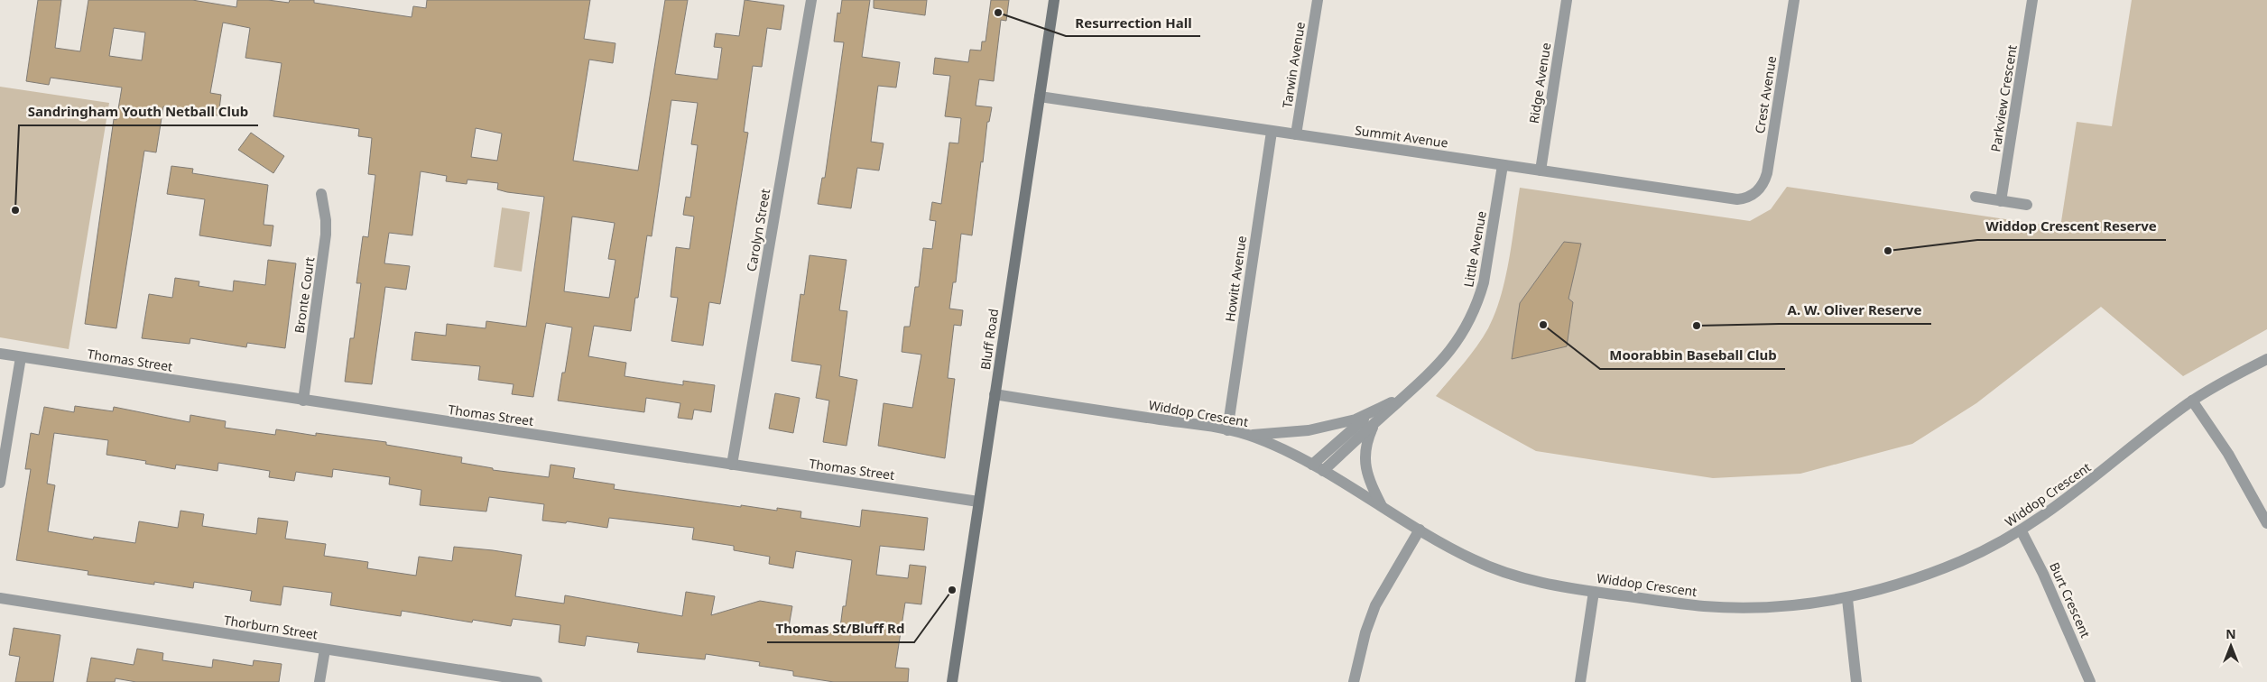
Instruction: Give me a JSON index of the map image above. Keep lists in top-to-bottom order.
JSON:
{
  "streets": {
    "main road": ["Bluff Road"],
    "street": [
      "Tarwin Avenue",
      "Ridge Avenue",
      "Crest Avenue",
      "Parkview Crescent",
      "Summit Avenue",
      "Carolyn Street",
      "Little Avenue",
      "Howitt Avenue",
      "Bronte Court",
      "Thomas Street",
      "Widdop Crescent",
      "Burt Crescent",
      "Thorburn Street"
    ]
  },
  "crossings": [
    ["Tarwin Avenue", "Summit Avenue"],
    ["Ridge Avenue", "Summit Avenue"],
    ["Crest Avenue", "Summit Avenue"],
    ["Summit Avenue", "Little Avenue"],
    ["Summit Avenue", "Howitt Avenue"],
    ["Summit Avenue", "Bluff Road"],
    ["Carolyn Street", "Thomas Street"],
    ["Little Avenue", "Widdop Crescent"],
    ["Howitt Avenue", "Widdop Crescent"],
    ["Bronte Court", "Thomas Street"],
    ["Bluff Road", "Thomas Street"],
    ["Bluff Road", "Widdop Crescent"],
    ["Widdop Crescent", "Burt Crescent"]
  ],
  "places": [
    "Resurrection Hall",
    "Sandringham Youth Netball Club",
    "Widdop Crescent Reserve",
    "Moorabbin Baseball Club",
    "A. W. Oliver Reserve",
    "Thomas St/Bluff Rd"
  ],
  "north": "top"
}
